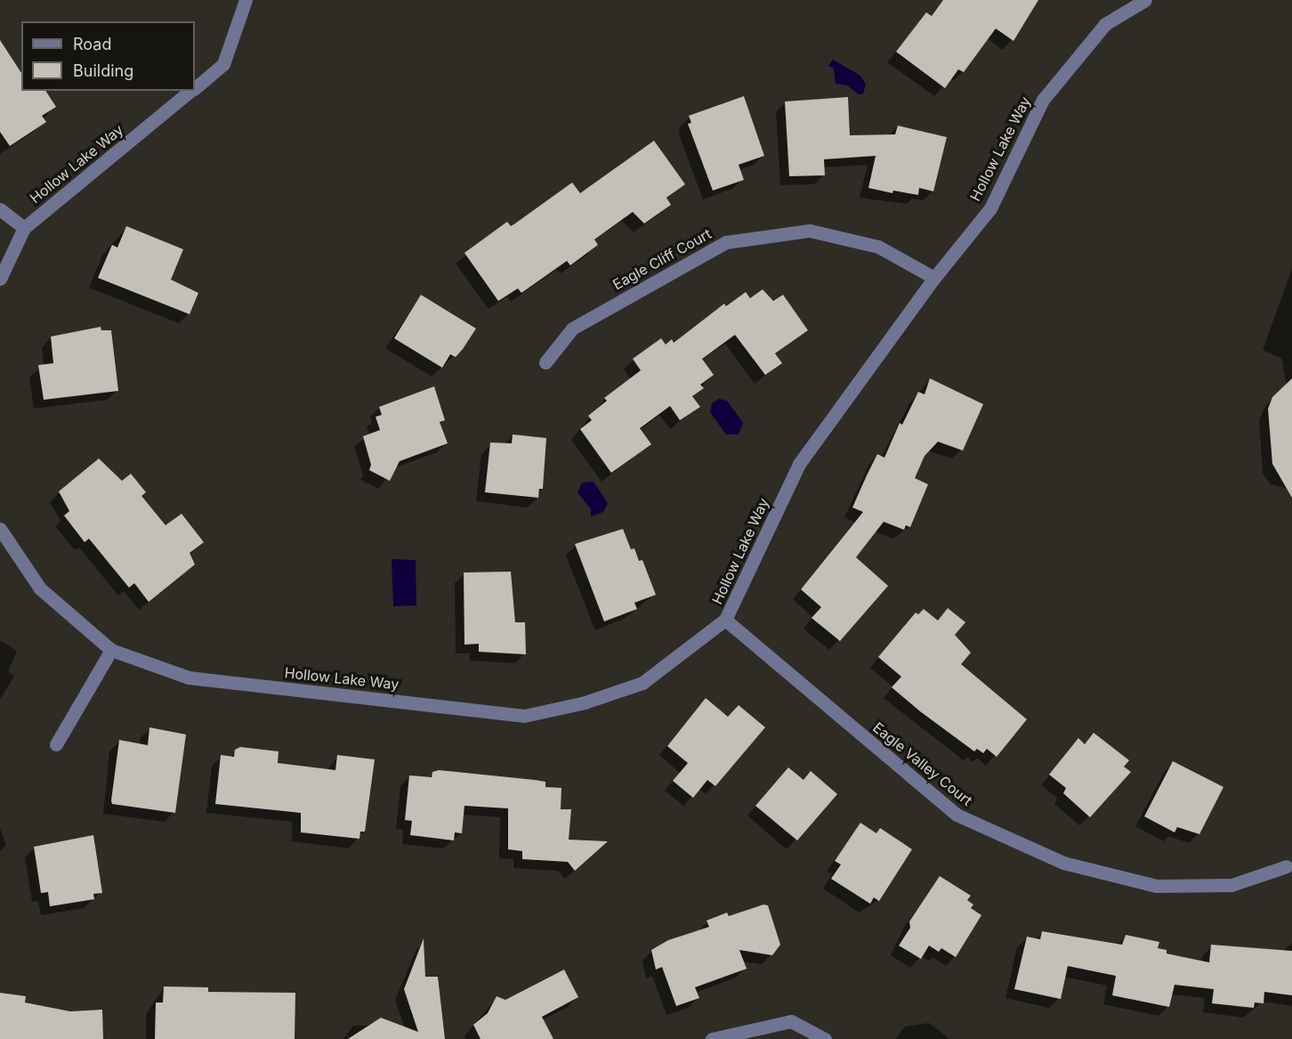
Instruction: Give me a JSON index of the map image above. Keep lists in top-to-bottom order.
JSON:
{
  "streets": {
    "street": ["Hollow Lake Way", "Eagle Cliff Court", "Eagle Valley Court"]
  },
  "crossings": [
    ["Hollow Lake Way", "Eagle Cliff Court"],
    ["Hollow Lake Way", "Eagle Valley Court"]
  ],
  "legend": ["Road", "Building"]
}
